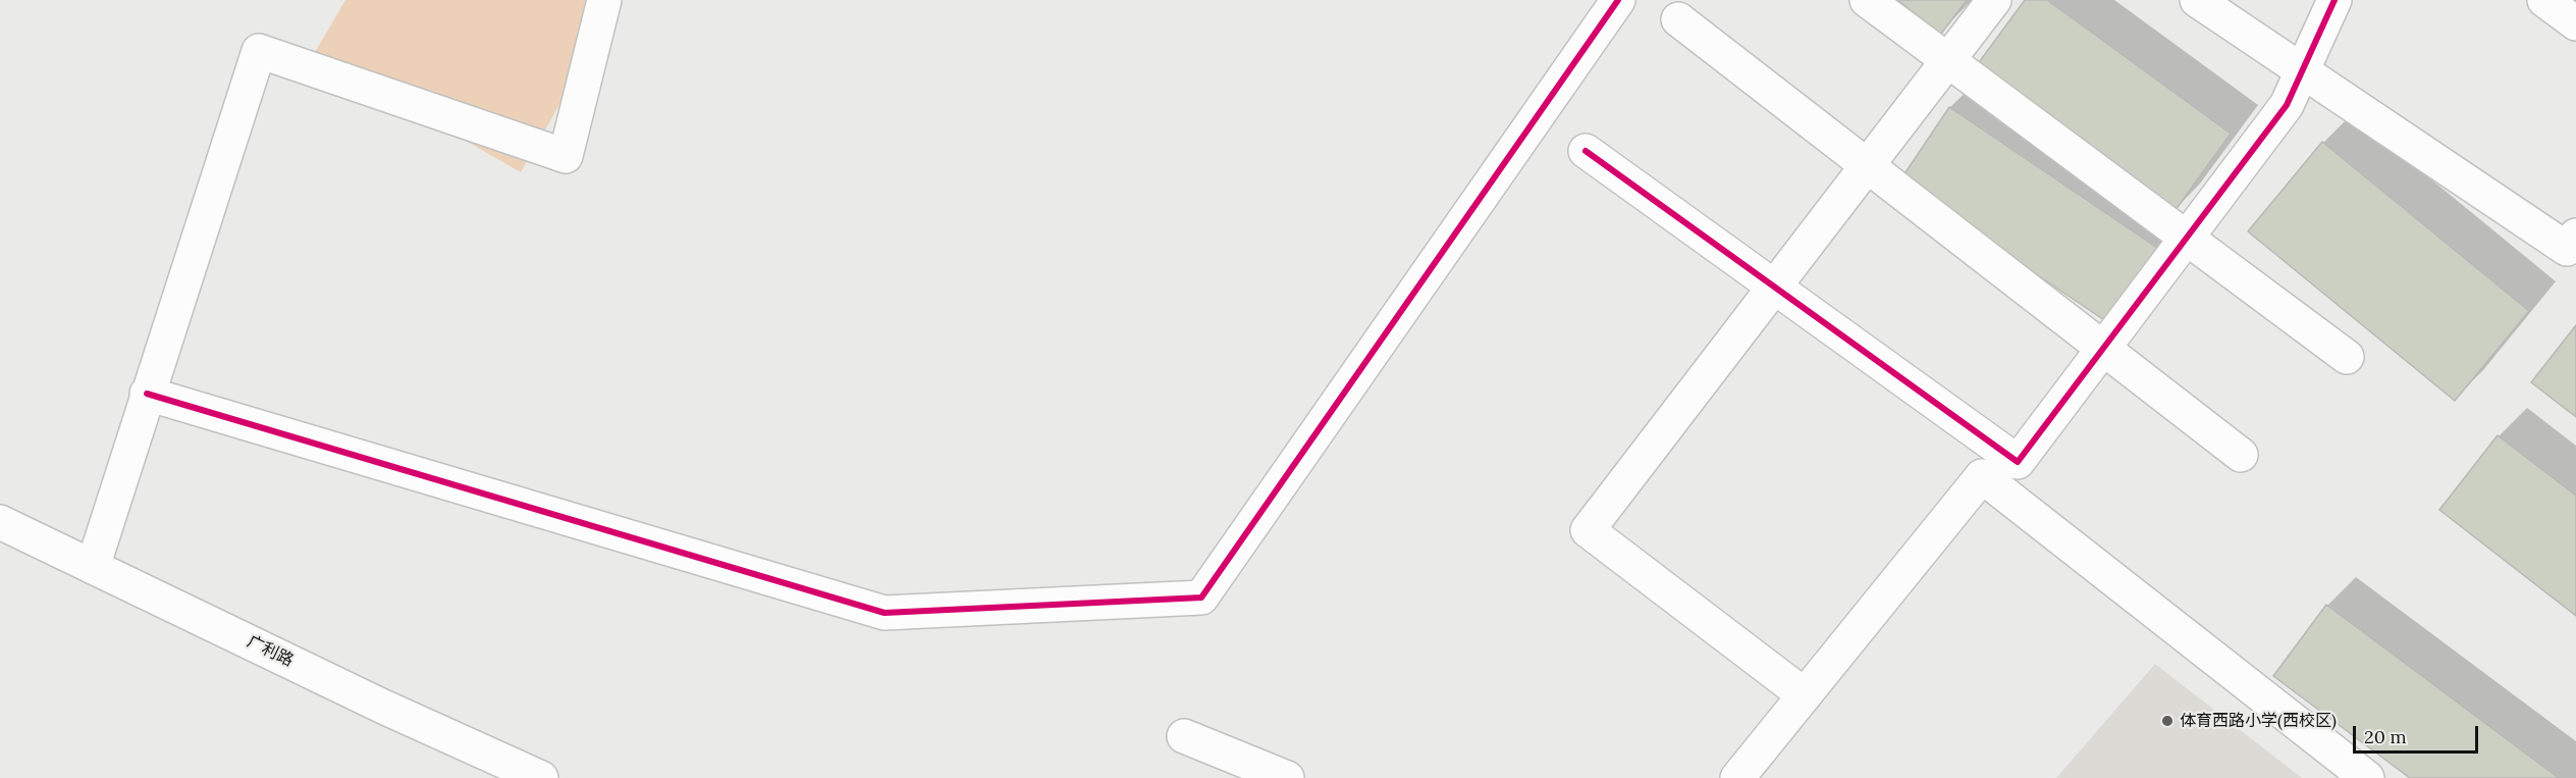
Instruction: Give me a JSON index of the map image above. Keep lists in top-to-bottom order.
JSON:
{
  "streets": {
    "street": ["广利路"]
  },
  "places": ["体育西路小学(西校区)"],
  "scale_bar": "20 m"
}
